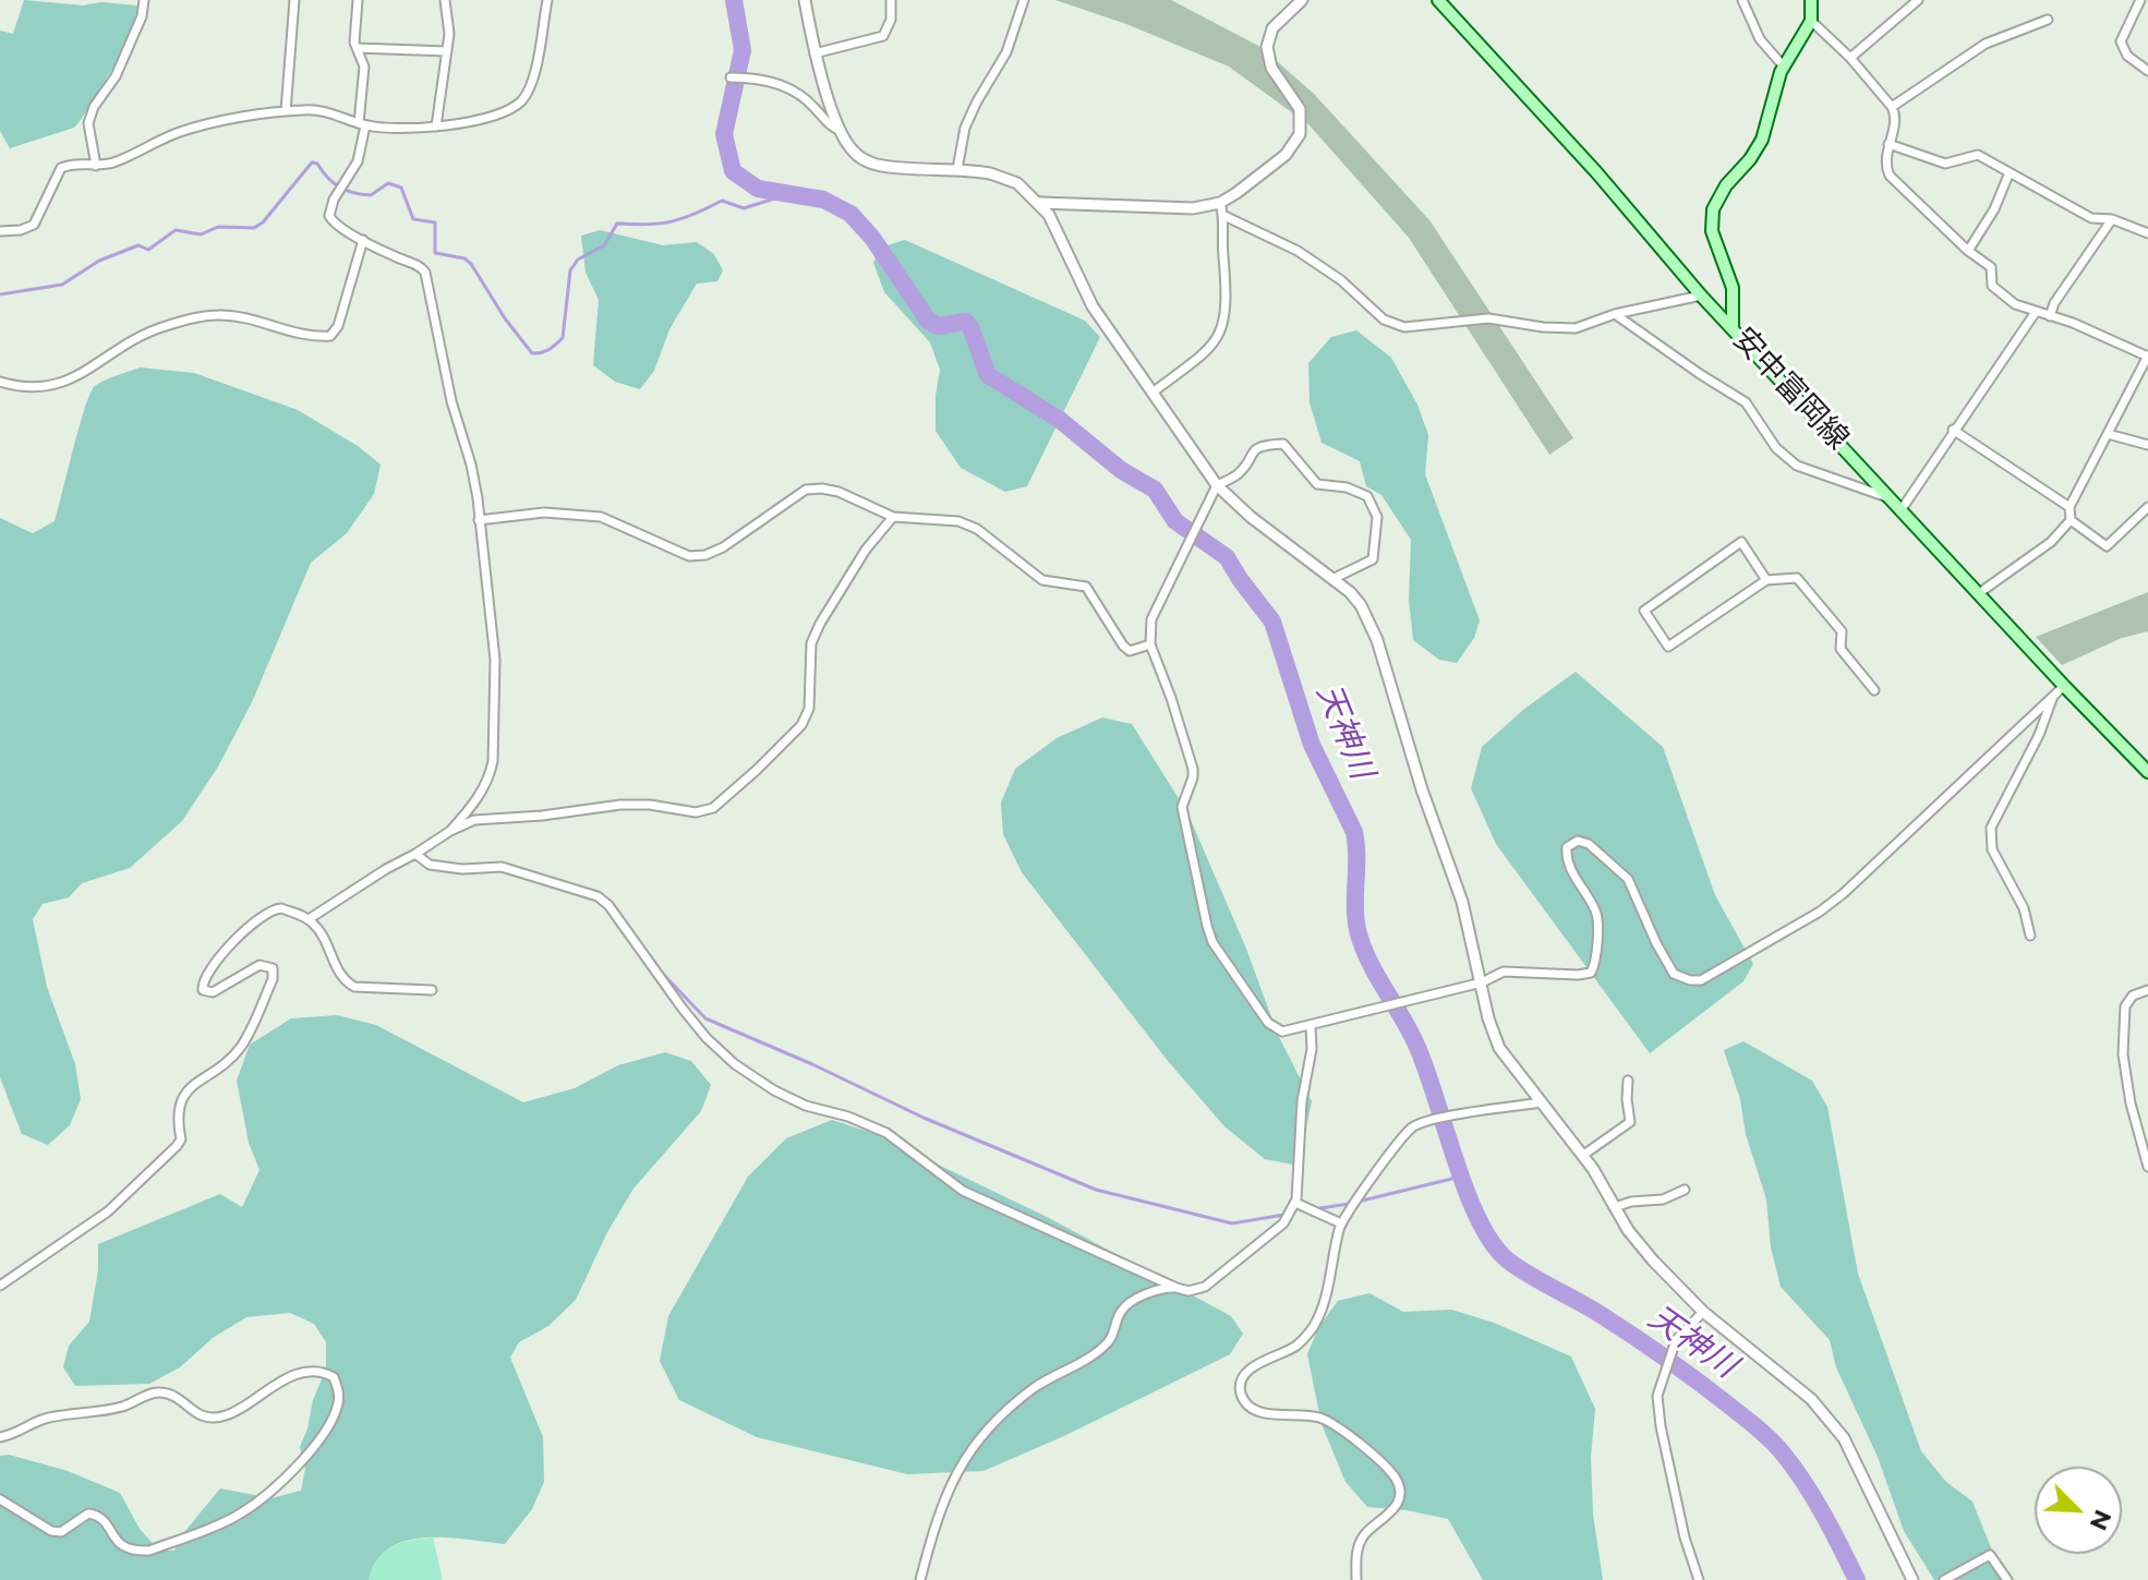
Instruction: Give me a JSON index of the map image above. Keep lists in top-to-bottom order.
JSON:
{
  "streets": {
    "main road": ["安中富岡線"]
  },
  "water": ["天神川"],
  "north": "bottom right"
}
